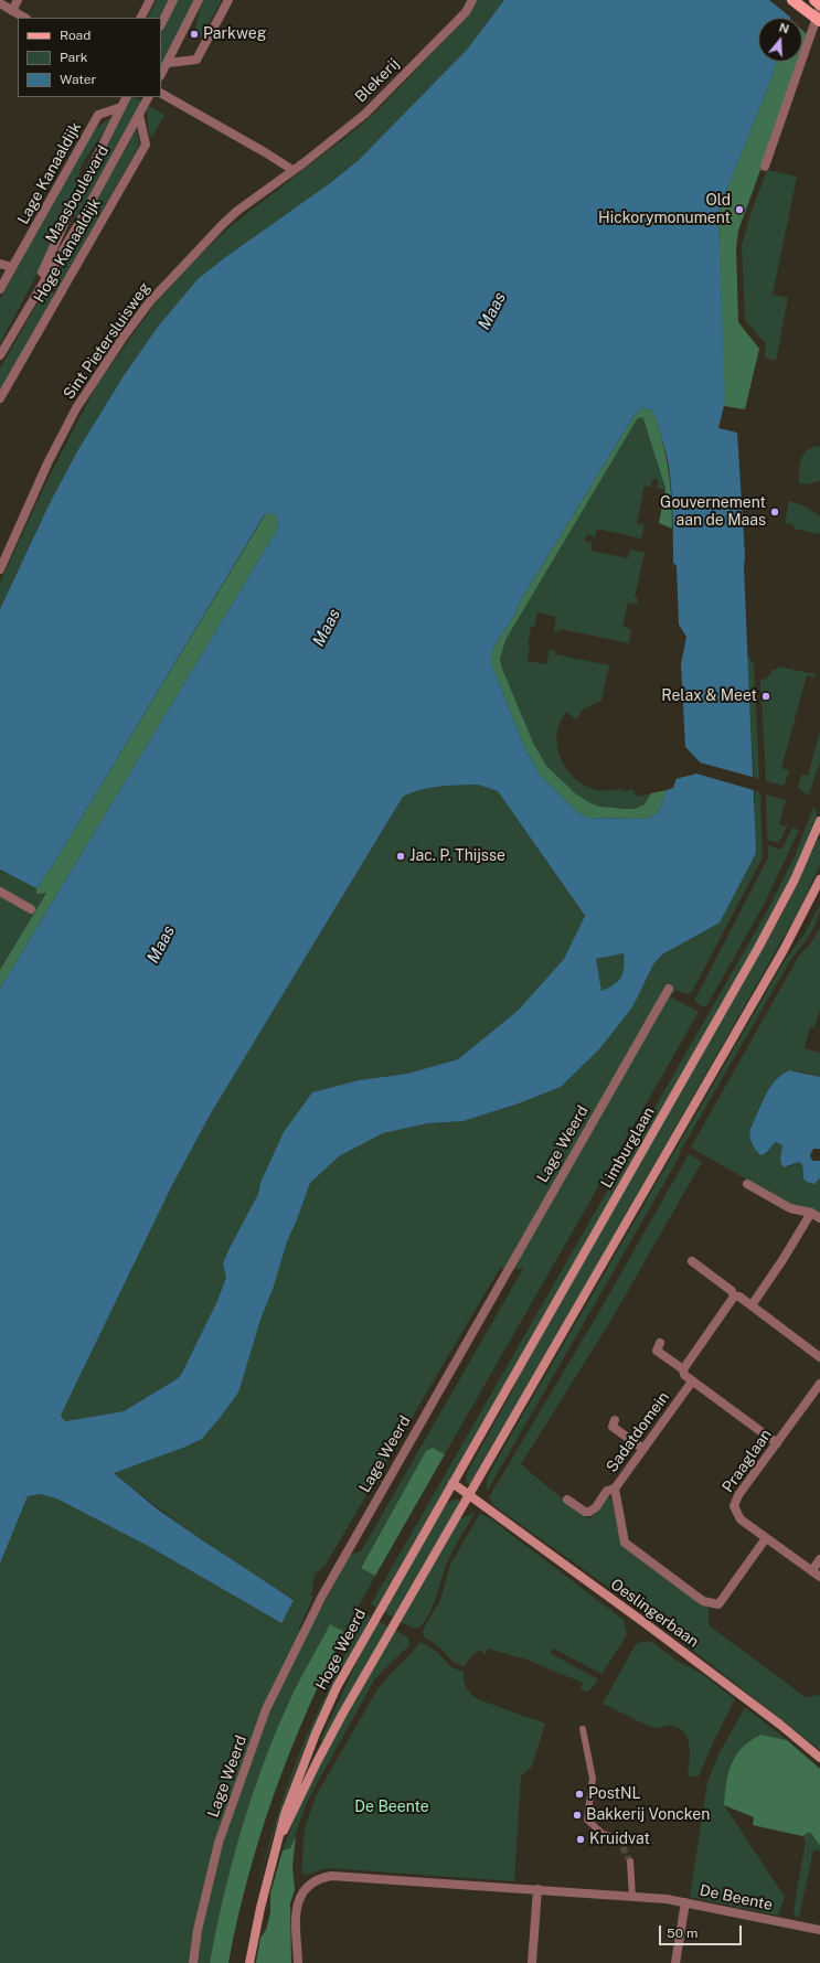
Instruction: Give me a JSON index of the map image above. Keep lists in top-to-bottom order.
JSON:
{
  "streets": {
    "main road": ["Limburglaan", "Oeslingerbaan", "Hoge Weerd"],
    "street": [
      "Blekerij",
      "Lage Kanaaldijk",
      "Maasboulevard",
      "Hoge Kanaaldijk",
      "Sint Pietersluisweg",
      "Lage Weerd",
      "Sadatdomein",
      "Praaglaan",
      "De Beente"
    ]
  },
  "crossings": [
    ["Blekerij", "Sint Pietersluisweg"],
    ["Lage Kanaaldijk", "Maasboulevard"],
    ["Maasboulevard", "Hoge Kanaaldijk"],
    ["Limburglaan", "Oeslingerbaan"],
    ["Limburglaan", "Hoge Weerd"],
    ["Sadatdomein", "Praaglaan"],
    ["Oeslingerbaan", "Hoge Weerd"]
  ],
  "water": ["Maas"],
  "parks": ["De Beente"],
  "places": [
    "Parkweg",
    "Old Hickorymonument",
    "Gouvernement aan de Maas",
    "Relax & Meet",
    "Jac. P. Thijsse",
    "PostNL",
    "Bakkerij Voncken",
    "Kruidvat"
  ],
  "legend": ["Road", "Park", "Water"],
  "scale_bar": "50 m",
  "north": "top"
}
